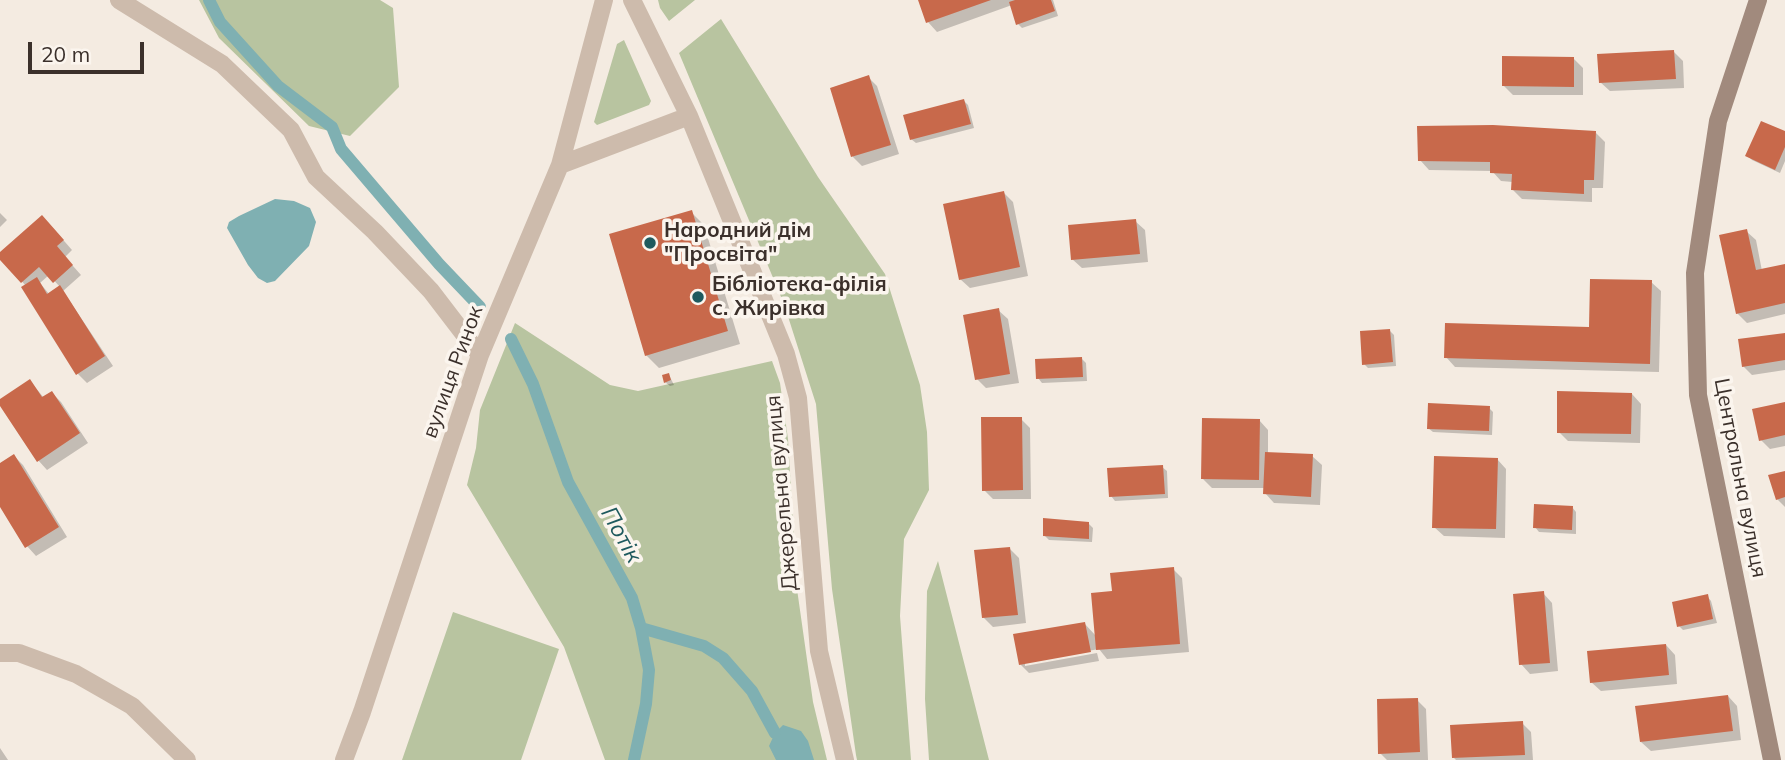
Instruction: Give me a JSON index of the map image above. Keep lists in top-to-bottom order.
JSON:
{
  "streets": {
    "street": ["вулиця Ринок", "Центральна вулиця", "Джерельна вулиця"]
  },
  "water": ["Потік"],
  "places": ["Народний дім \"Просвіта\"", "Бібліотека-філія с. Жирівка"],
  "scale_bar": "20 m"
}
